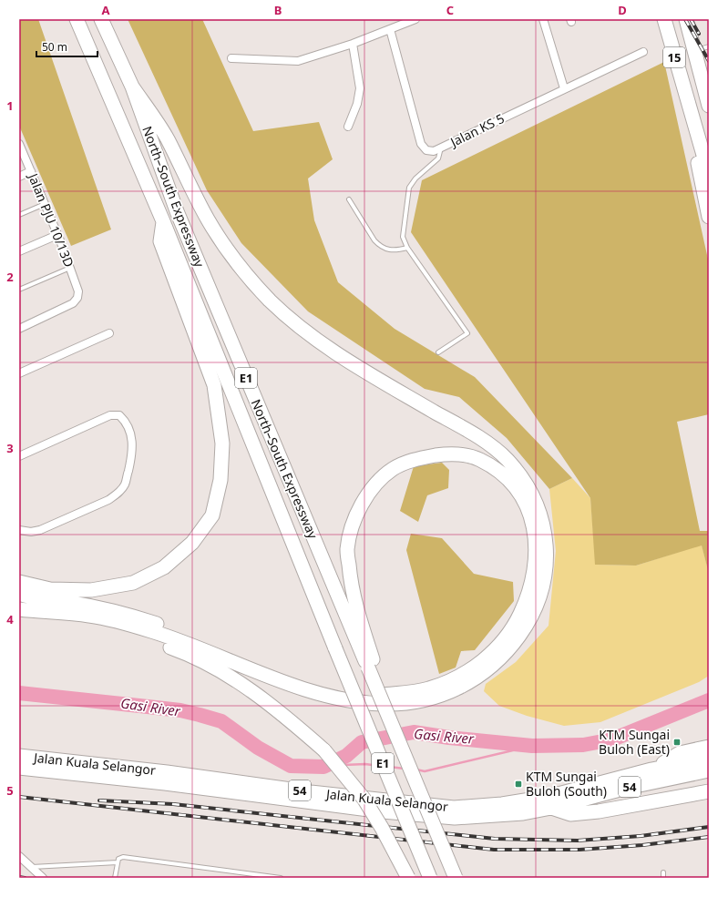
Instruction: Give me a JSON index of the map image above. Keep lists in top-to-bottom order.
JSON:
{
  "streets": {
    "highway": [
      "15",
      "North–South Expressway",
      "E1",
      "Jalan Kuala Selangor",
      "54"
    ],
    "street": ["Jalan KS 5", "Jalan PJU 10/13D"]
  },
  "water": ["Gasi River"],
  "places": {
    "transit": ["KTM Sungai Buloh (East)", "KTM Sungai Buloh (South)"]
  },
  "scale_bar": "50 m",
  "grid": {
    "columns": [
      "A",
      "B",
      "C",
      "D"
    ],
    "rows": [
      "1",
      "2",
      "3",
      "4",
      "5"
    ]
  }
}
